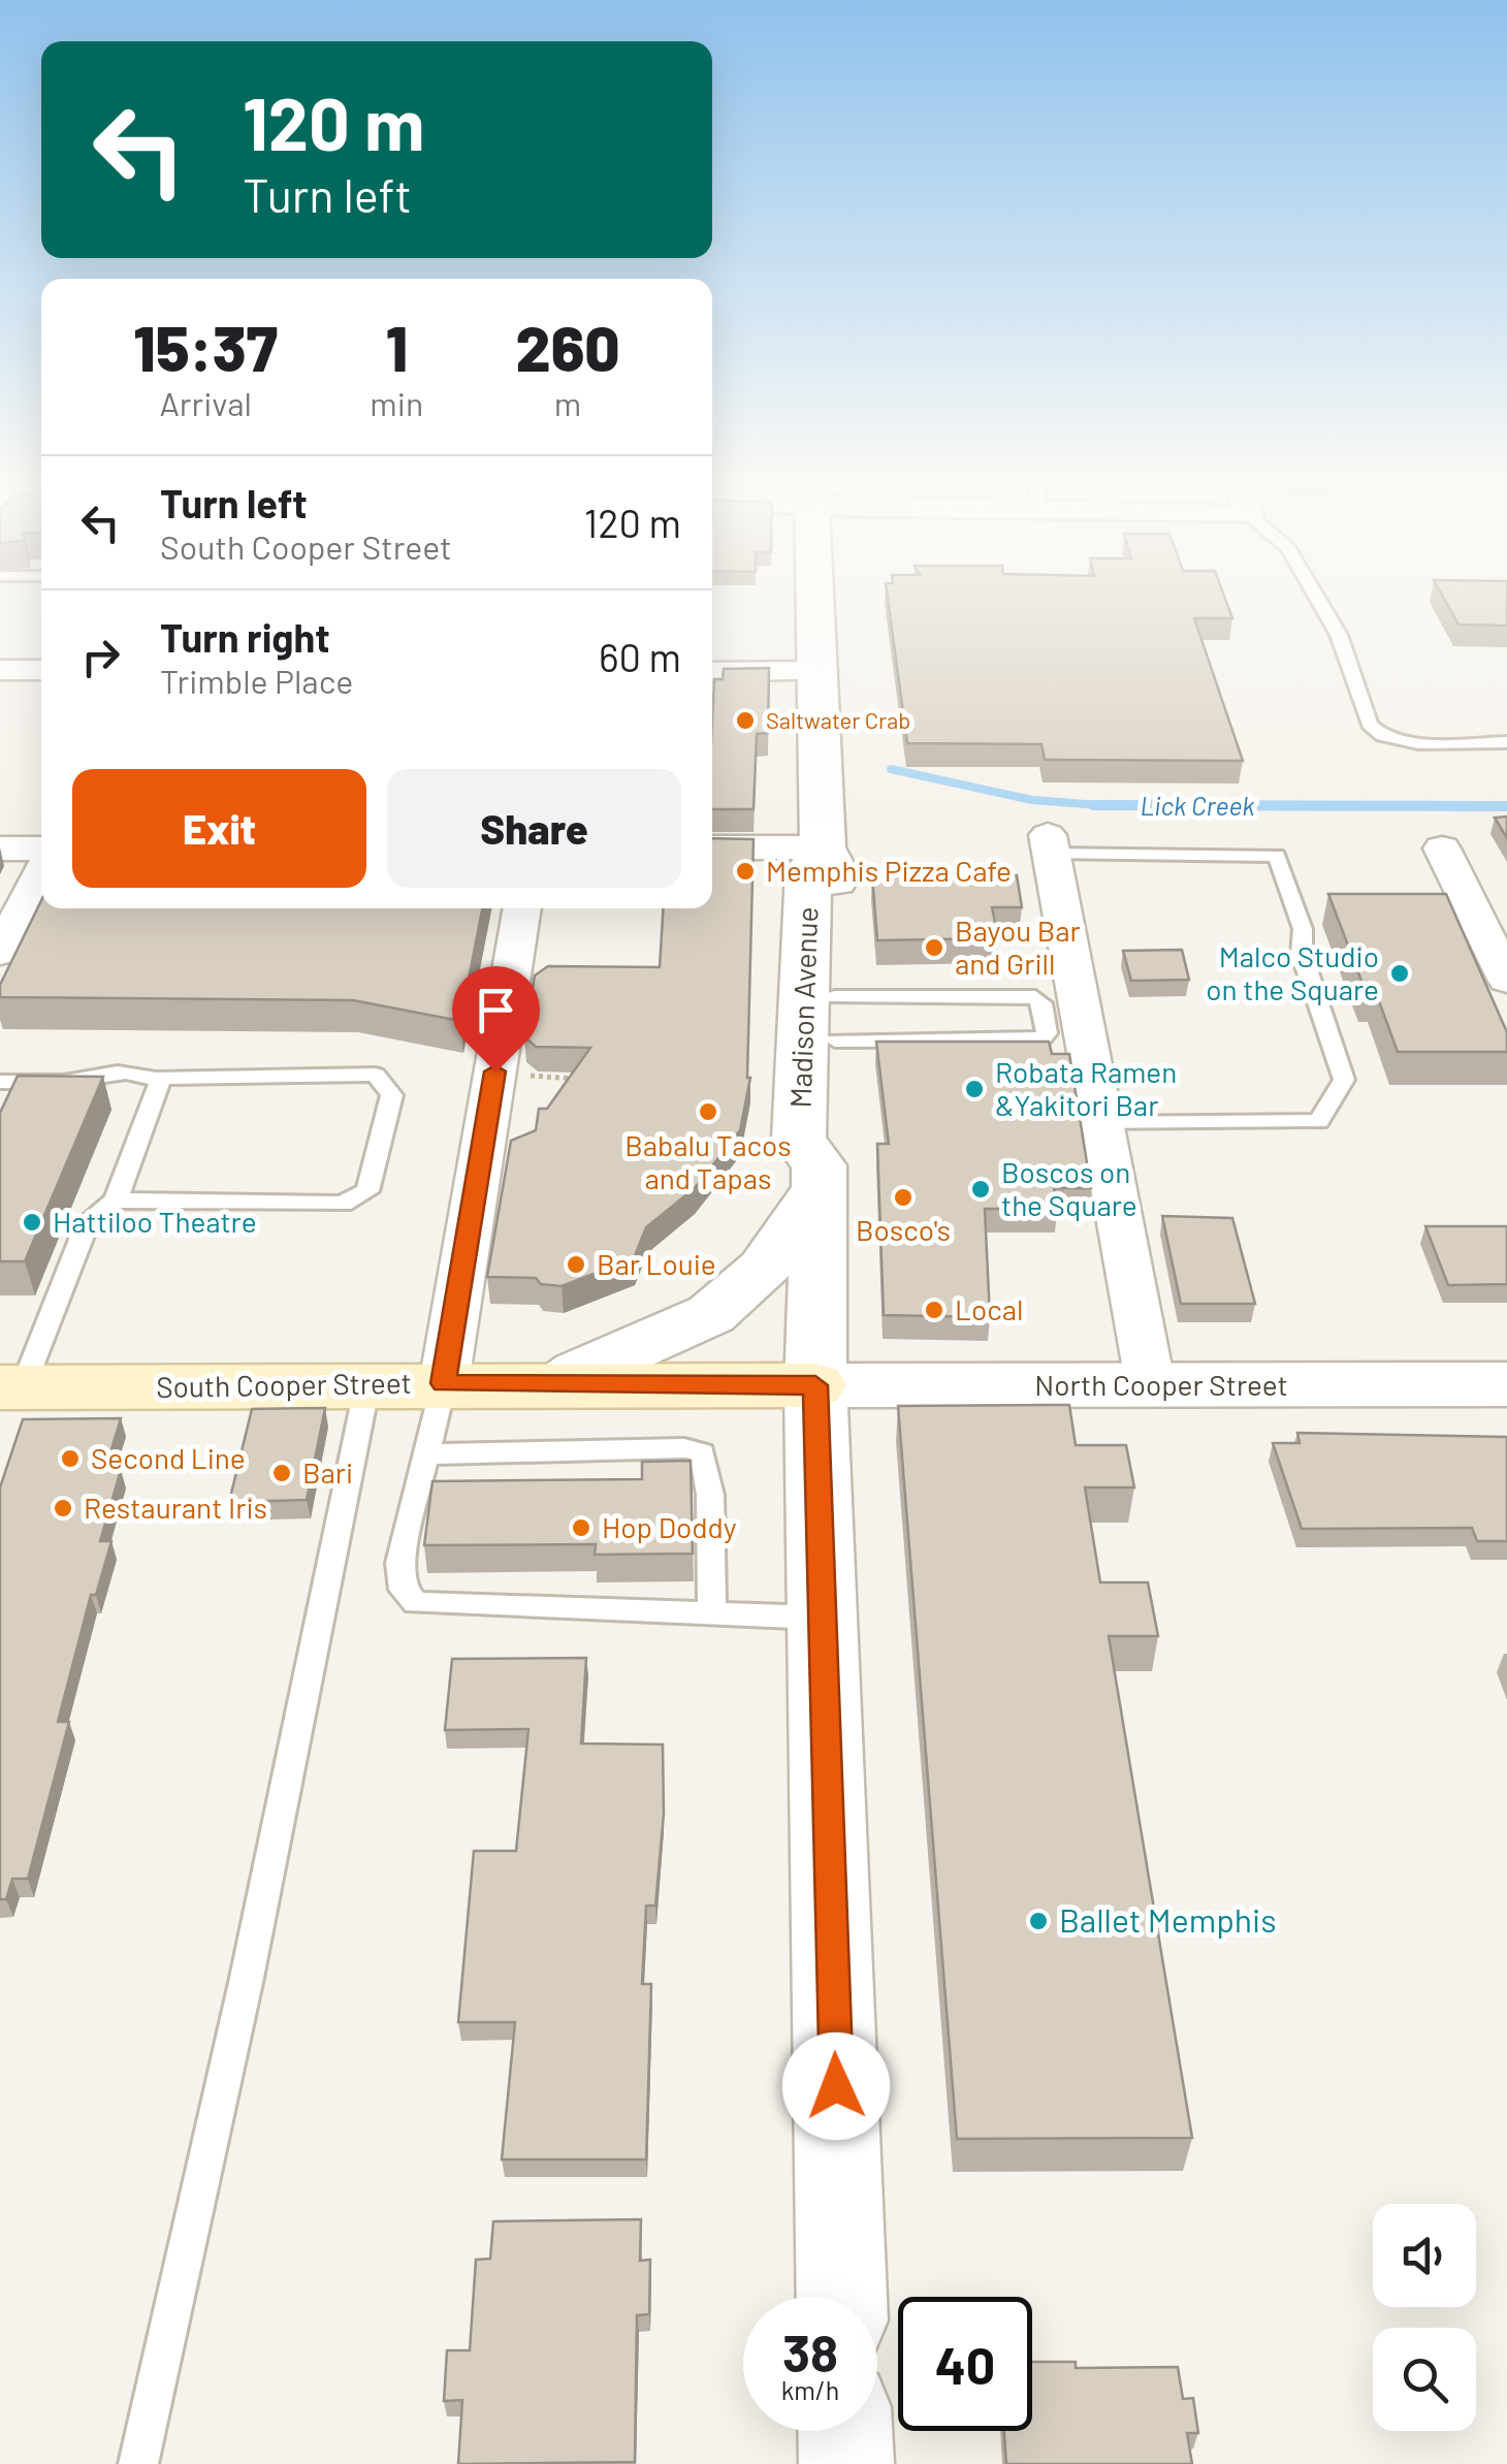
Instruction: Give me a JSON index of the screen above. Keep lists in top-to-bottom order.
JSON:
{
  "streets": {
    "main road": ["South Cooper Street"],
    "street": ["Madison Avenue", "North Cooper Street"]
  },
  "crossings": [
    ["Madison Avenue", "South Cooper Street"],
    ["Madison Avenue", "North Cooper Street"],
    ["South Cooper Street", "North Cooper Street"]
  ],
  "water": ["Lick Creek"],
  "places": [
    "Saltwater Crab",
    "Memphis Pizza Cafe",
    "Bayou Bar and Grill",
    "Malco Studio on the Square",
    "Robata Ramen &Yakitori Bar",
    "Babalu Tacos and Tapas",
    "Boscos on the Square",
    "Bosco's",
    "Hattiloo Theatre",
    "Bar Louie",
    "Local",
    "Second Line",
    "Bari",
    "Restaurant Iris",
    "Hop Doddy",
    "Ballet Memphis"
  ],
  "page": {
    "turn": ["120 m", "Turn left"],
    "eta": [
      "15:37",
      "Arrival",
      "1",
      "min",
      "260",
      "m"
    ],
    "list": [
      {
        "name": "Turn left",
        "note": "South Cooper Street",
        "value": "120 m"
      },
      {
        "name": "Turn right",
        "note": "Trimble Place",
        "value": "60 m"
      }
    ],
    "buttons": ["Exit", "Share"],
    "speed": "38 km/h",
    "limit": "40"
  }
}
